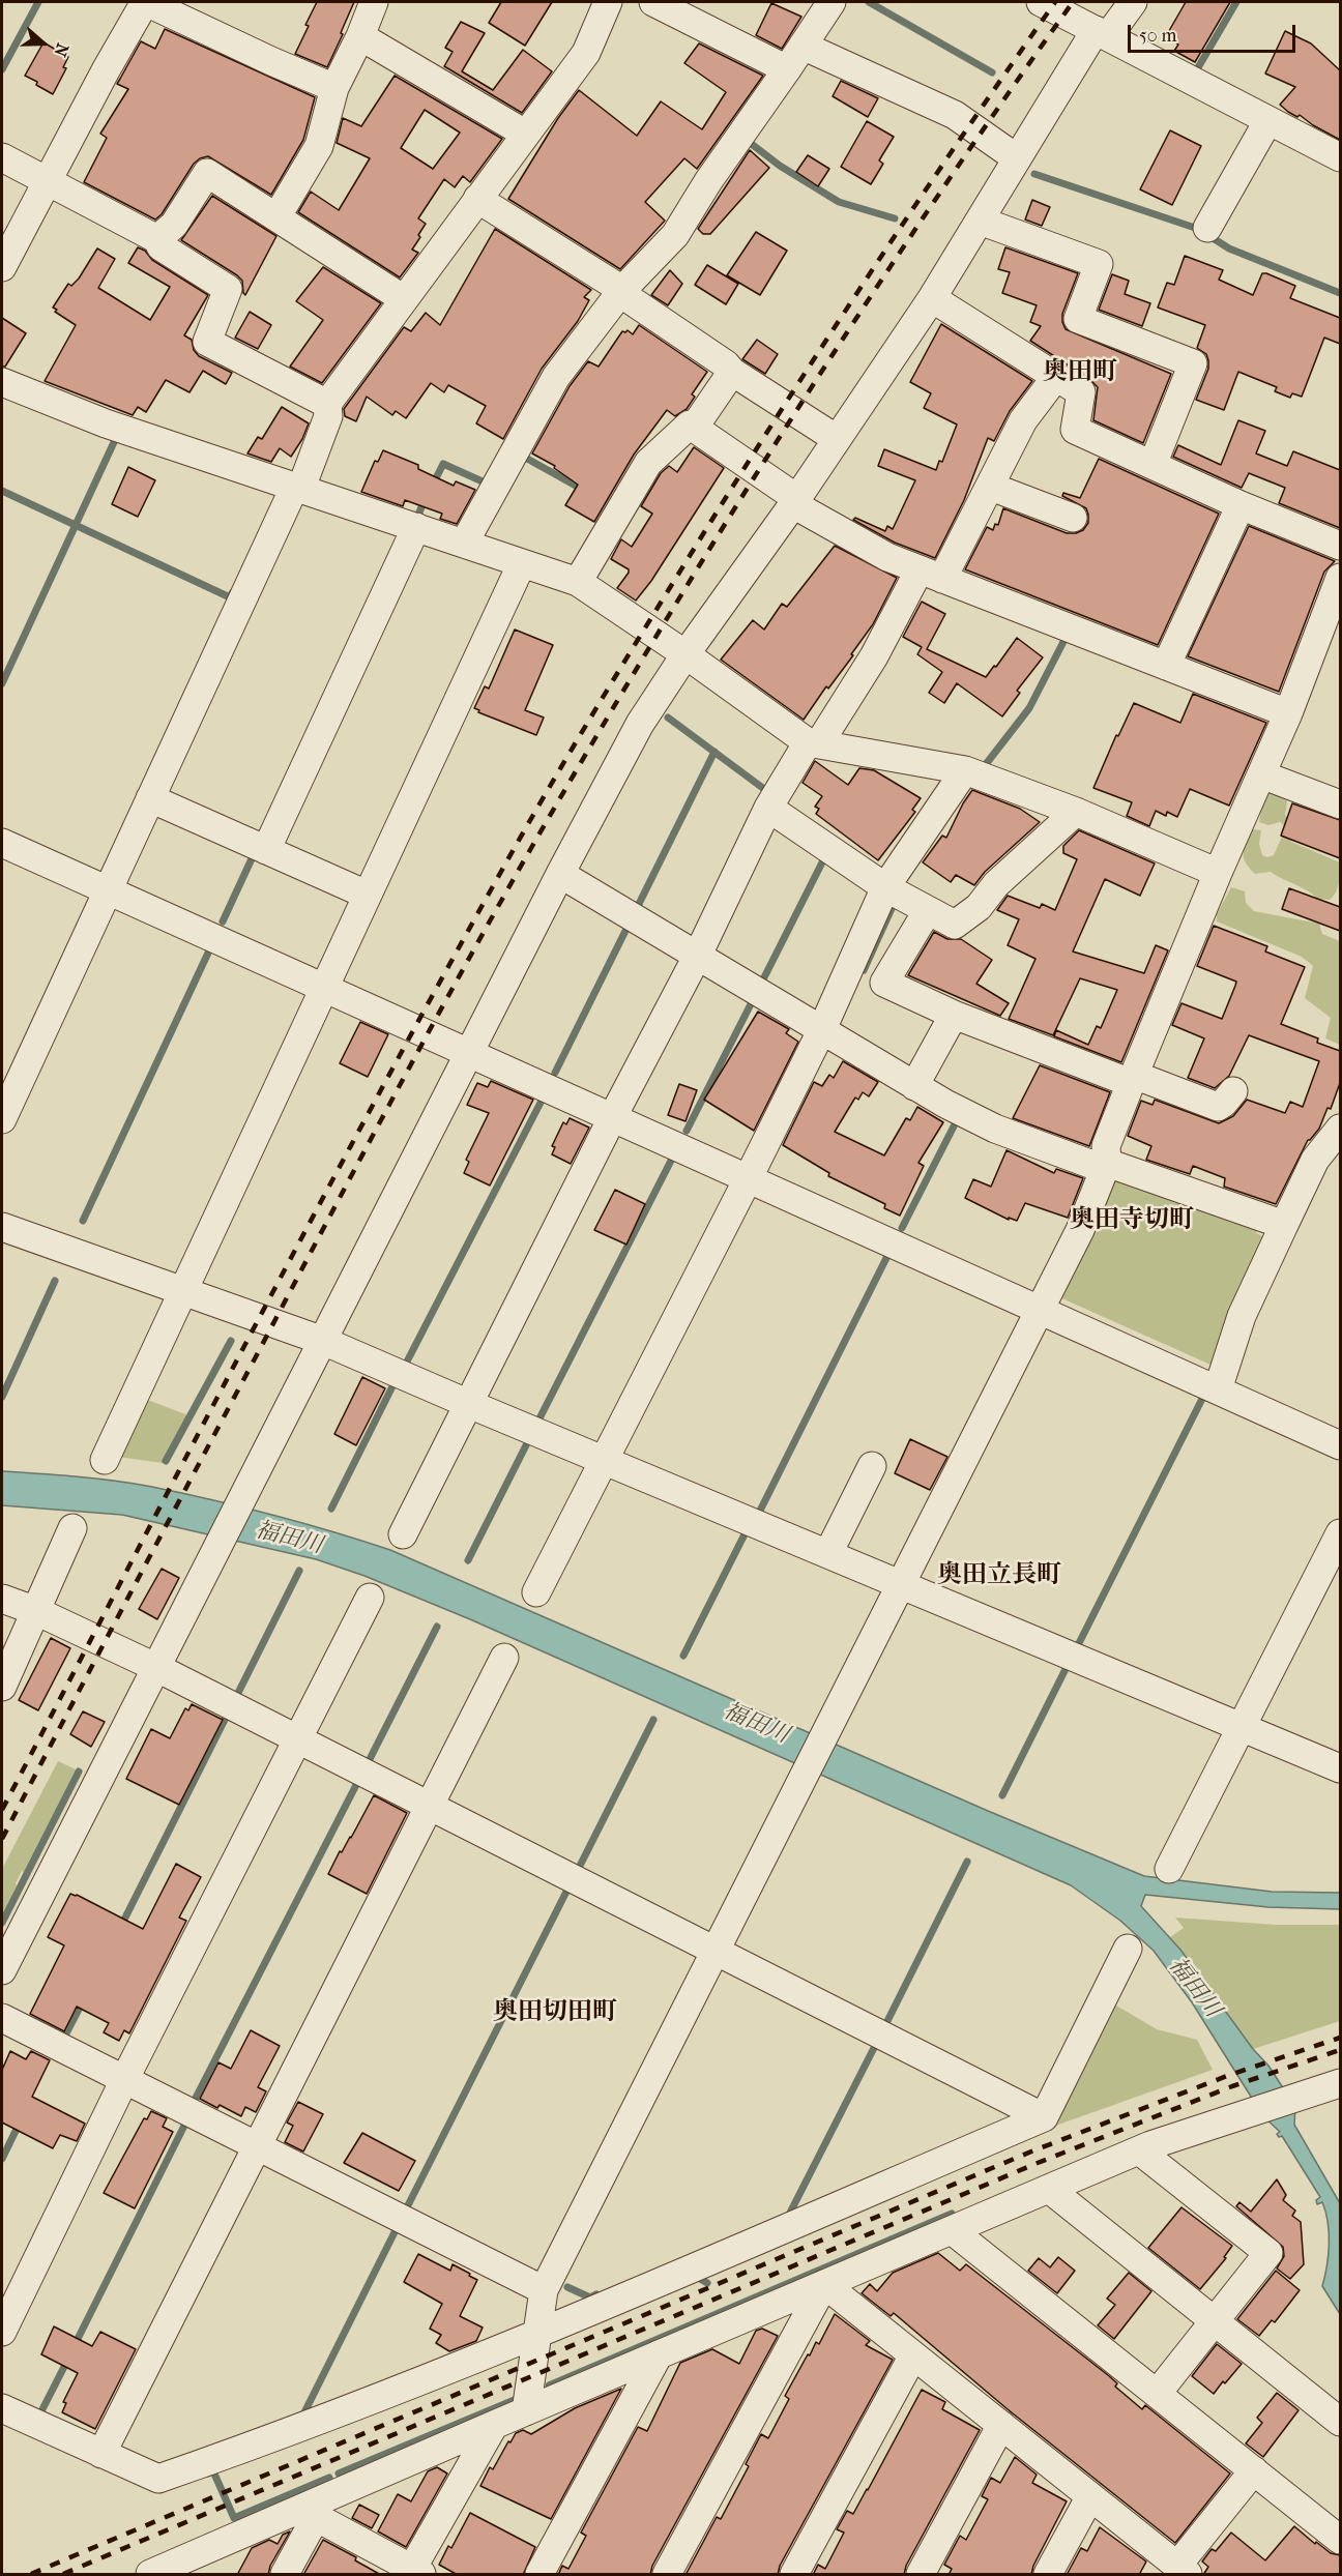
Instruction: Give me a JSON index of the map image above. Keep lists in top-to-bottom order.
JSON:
{
  "districts": [
    "奥田町",
    "奥田寺切町",
    "奥田立長町",
    "奥田切田町"
  ],
  "water": ["福田川"],
  "scale_bar": "50 m",
  "north": "right"
}
